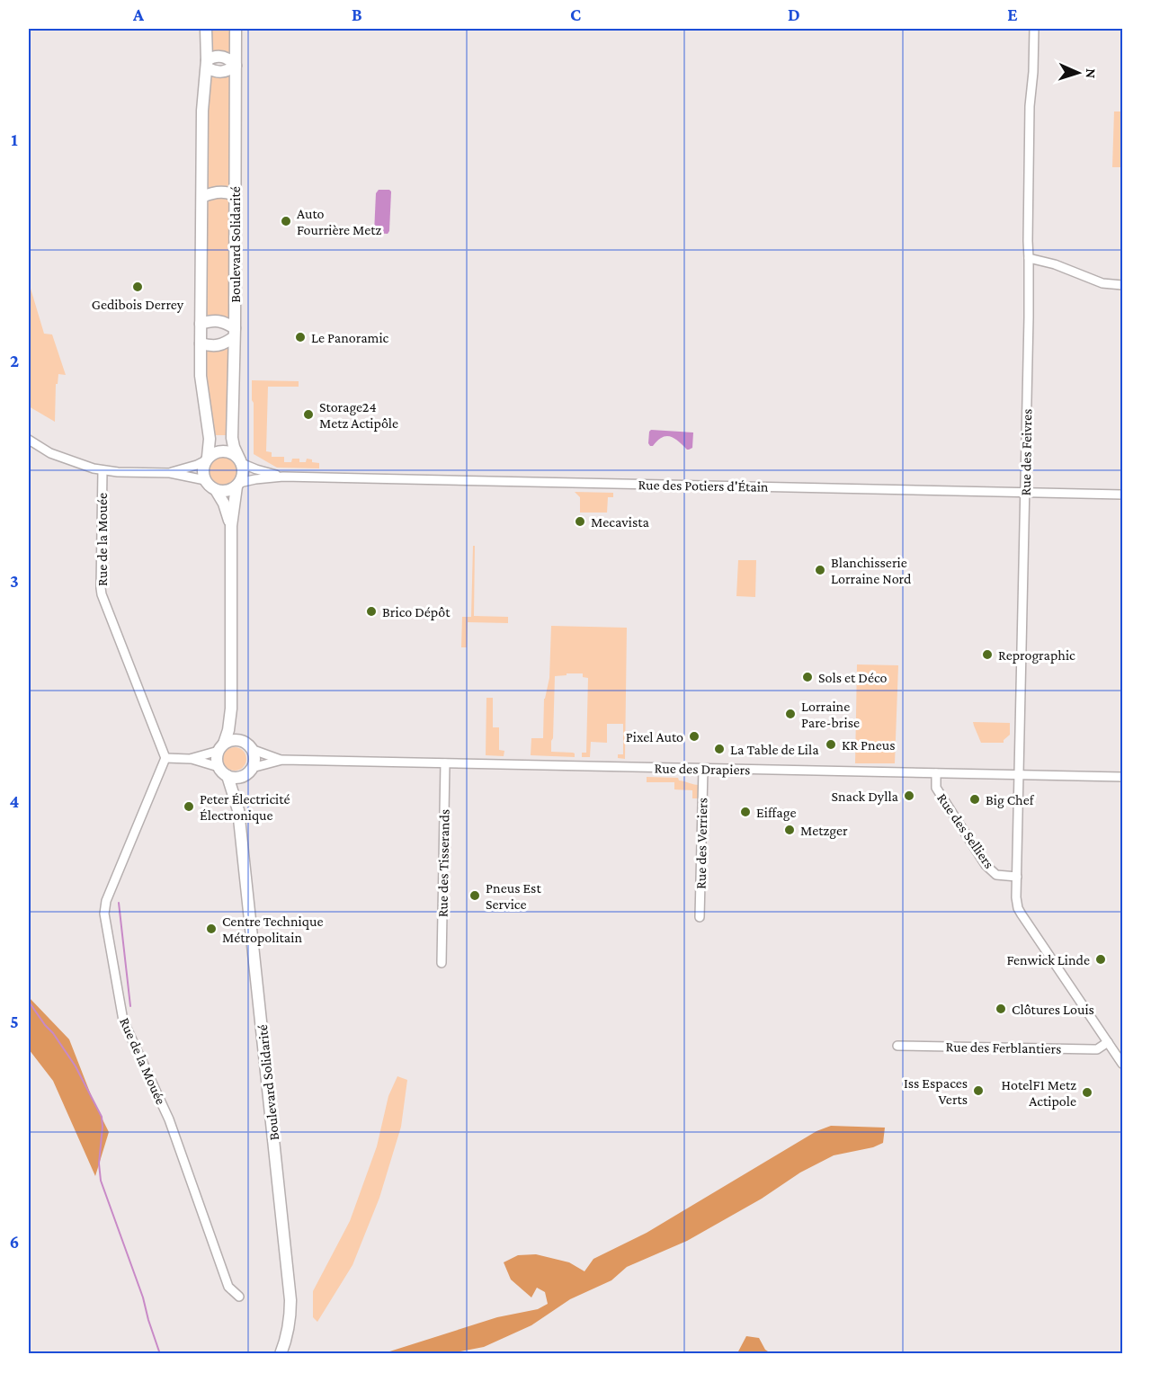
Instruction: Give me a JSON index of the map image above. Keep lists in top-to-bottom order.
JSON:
{
  "streets": {
    "main road": ["Boulevard Solidarité"],
    "street": [
      "Rue des Feivres",
      "Rue des Potiers d'Étain",
      "Rue de la Mouée",
      "Rue des Drapiers",
      "Rue des Selliers",
      "Rue des Verriers",
      "Rue des Tisserands",
      "Rue des Ferblantiers"
    ]
  },
  "crossings": [
    ["Boulevard Solidarité", "Rue des Potiers d'Étain"],
    ["Boulevard Solidarité", "Rue des Drapiers"],
    ["Rue des Feivres", "Rue des Potiers d'Étain"],
    ["Rue des Feivres", "Rue des Drapiers"],
    ["Rue des Feivres", "Rue des Selliers"],
    ["Rue des Drapiers", "Rue des Selliers"],
    ["Rue des Drapiers", "Rue des Verriers"],
    ["Rue des Drapiers", "Rue des Tisserands"]
  ],
  "places": [
    "Auto Fourrière Metz",
    "Gedibois Derrey",
    "Le Panoramic",
    "Storage24 Metz Actipôle",
    "Mecavista",
    "Blanchisserie Lorraine Nord",
    "Brico Dépôt",
    "Reprographic",
    "Sols et Déco",
    "Lorraine Pare-brise",
    "Pixel Auto",
    "KR Pneus",
    "La Table de Lila",
    "Snack Dylla",
    "Big Chef",
    "Peter Électricité Électronique",
    "Eiffage",
    "Metzger",
    "Pneus Est Service",
    "Centre Technique Métropolitain",
    "Fenwick Linde",
    "Clôtures Louis",
    "Iss Espaces Verts",
    "HotelF1 Metz Actipole"
  ],
  "north": "right",
  "grid": {
    "columns": [
      "A",
      "B",
      "C",
      "D",
      "E"
    ],
    "rows": [
      "1",
      "2",
      "3",
      "4",
      "5",
      "6"
    ]
  }
}
